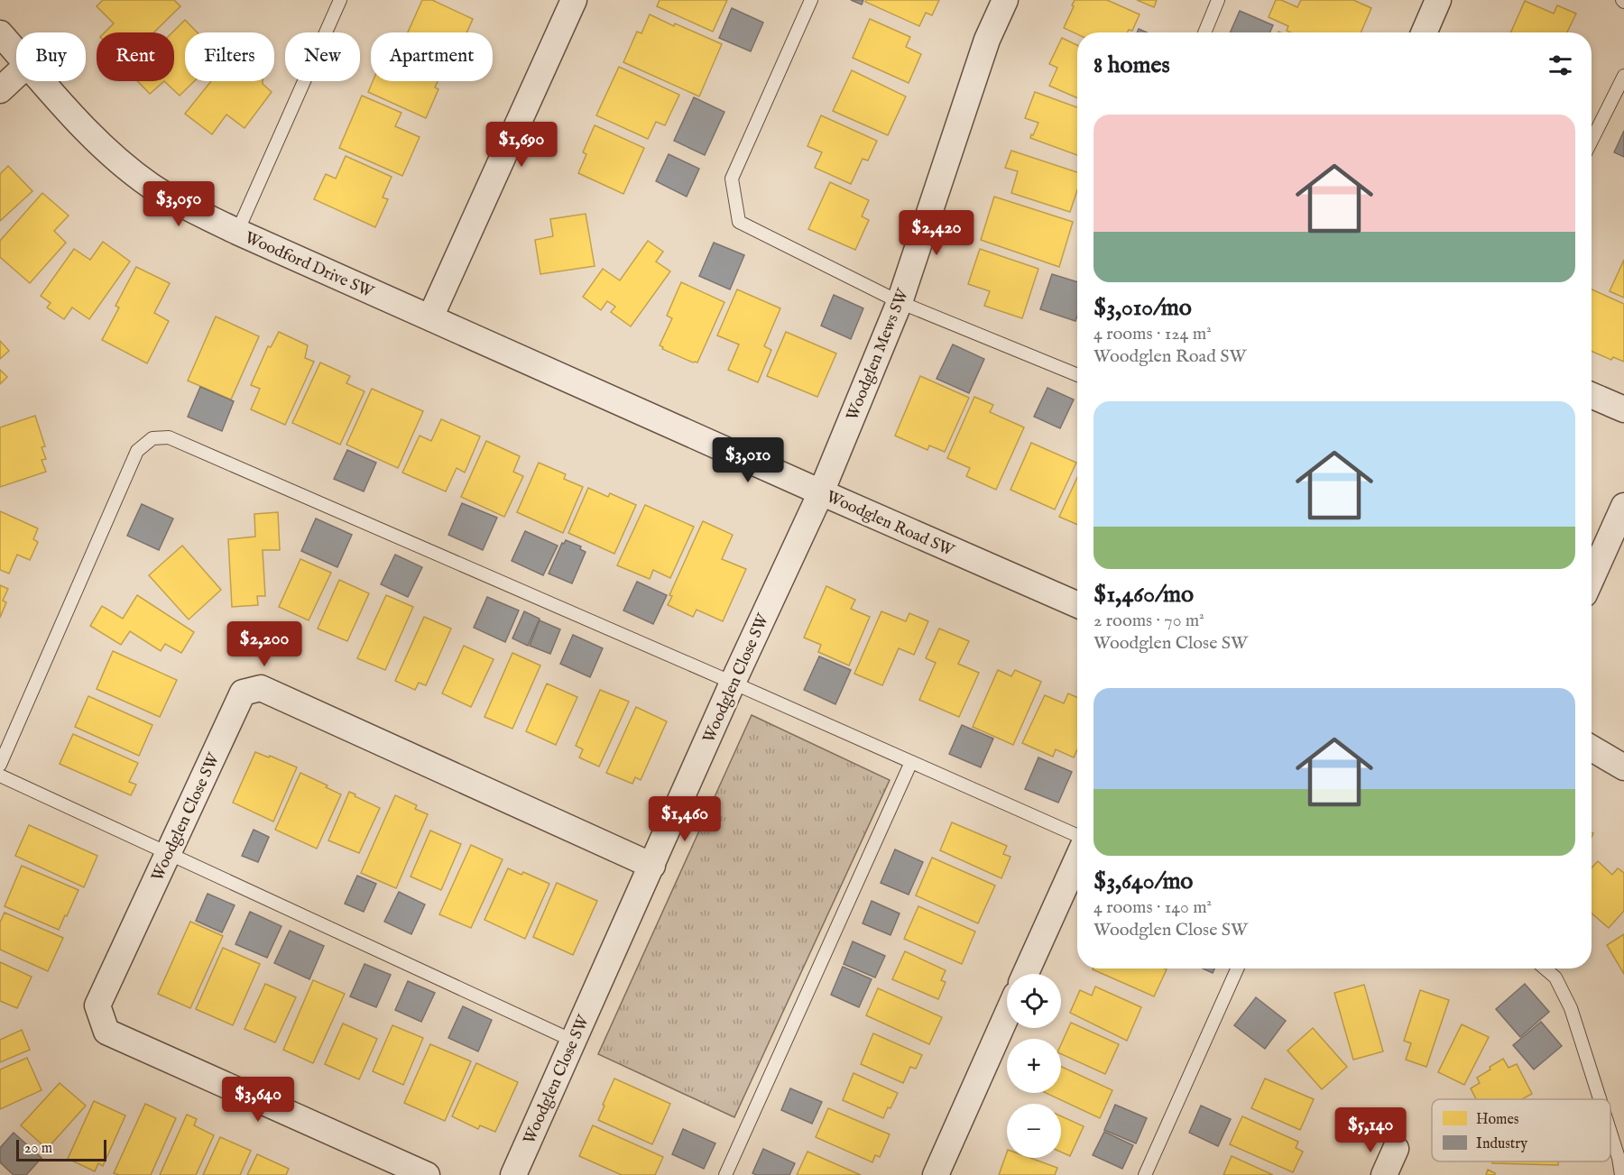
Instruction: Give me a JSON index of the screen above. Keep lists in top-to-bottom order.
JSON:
{
  "streets": {
    "street": [
      "Woodford Drive SW",
      "Woodglen Mews SW",
      "Woodglen Road SW",
      "Woodglen Close SW"
    ]
  },
  "crossings": [
    ["Woodford Drive SW", "Woodglen Road SW"],
    ["Woodglen Mews SW", "Woodglen Road SW"],
    ["Woodglen Mews SW", "Woodglen Close SW"],
    ["Woodglen Road SW", "Woodglen Close SW"]
  ],
  "legend": ["Homes", "Industry"],
  "scale_bar": "20 m",
  "page": {
    "chip": [
      "Buy",
      "Rent",
      "Filters",
      "New",
      "Apartment"
    ],
    "heading": "8 homes",
    "list": [
      {
        "name": "$3,010/mo",
        "note": "4 rooms · 124 m² · Woodglen Road SW"
      },
      {
        "name": "$1,460/mo",
        "note": "2 rooms · 70 m² · Woodglen Close SW"
      },
      {
        "name": "$3,640/mo",
        "note": "4 rooms · 140 m² · Woodglen Close SW"
      }
    ],
    "price": [
      "$1,690",
      "$3,050",
      "$2,420",
      "$3,010",
      "$2,200",
      "$1,460",
      "$3,640",
      "$5,140"
    ],
    "map_buttons": ["+", "−"],
    "scale": "20 m"
  }
}
